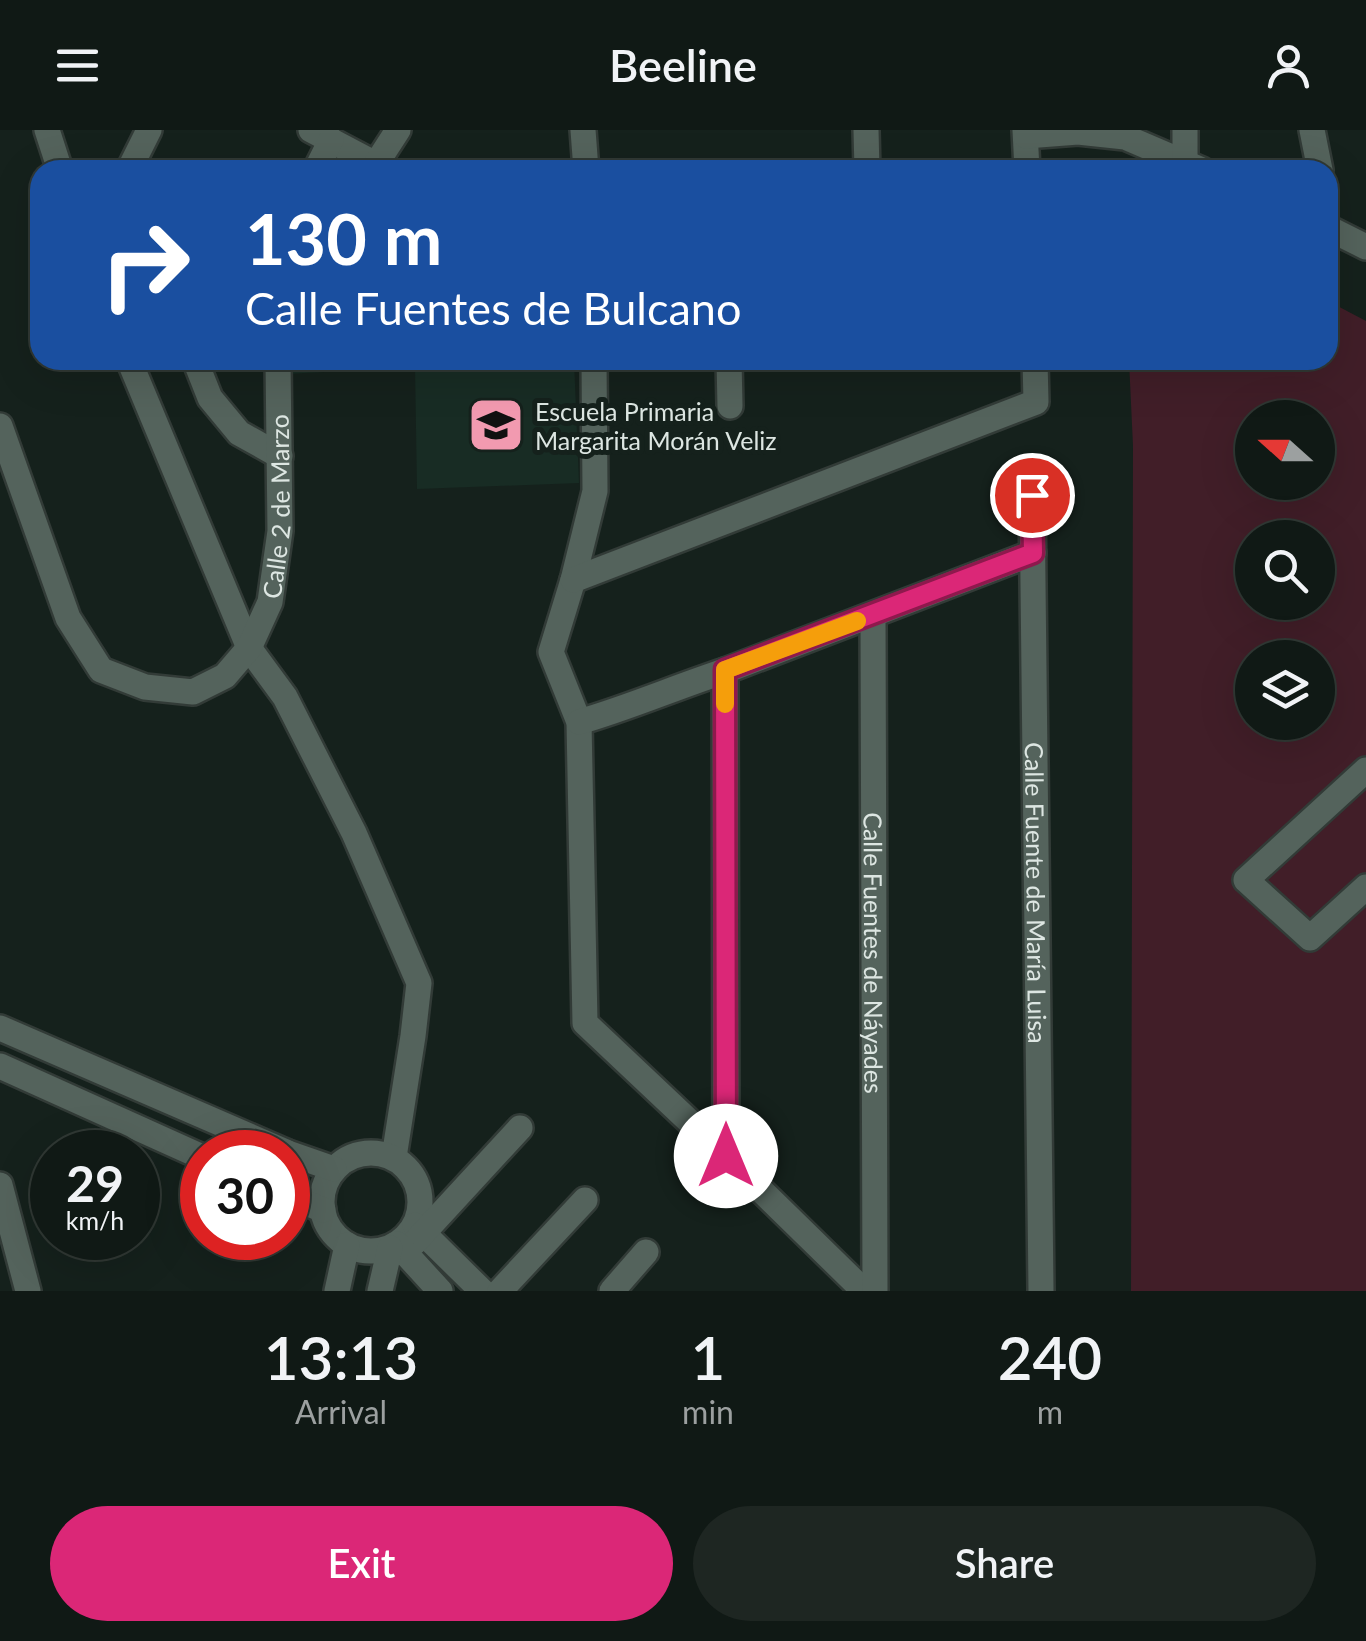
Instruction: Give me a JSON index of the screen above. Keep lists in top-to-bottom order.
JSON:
{
  "streets": {
    "street": ["Calle 2 de Marzo", "Calle Fuente de María Luisa", "Calle Fuentes de Náyades"]
  },
  "places": {
    "school or university": ["Escuela Primaria Margarita Morán Veliz"]
  },
  "north": "left",
  "page": {
    "header": "Beeline",
    "turn": ["130 m", "Calle Fuentes de Bulcano"],
    "speed": "29 km/h",
    "limit": "30",
    "eta": [
      "13:13",
      "Arrival",
      "1",
      "min",
      "240",
      "m"
    ],
    "buttons": ["Exit", "Share"]
  }
}
